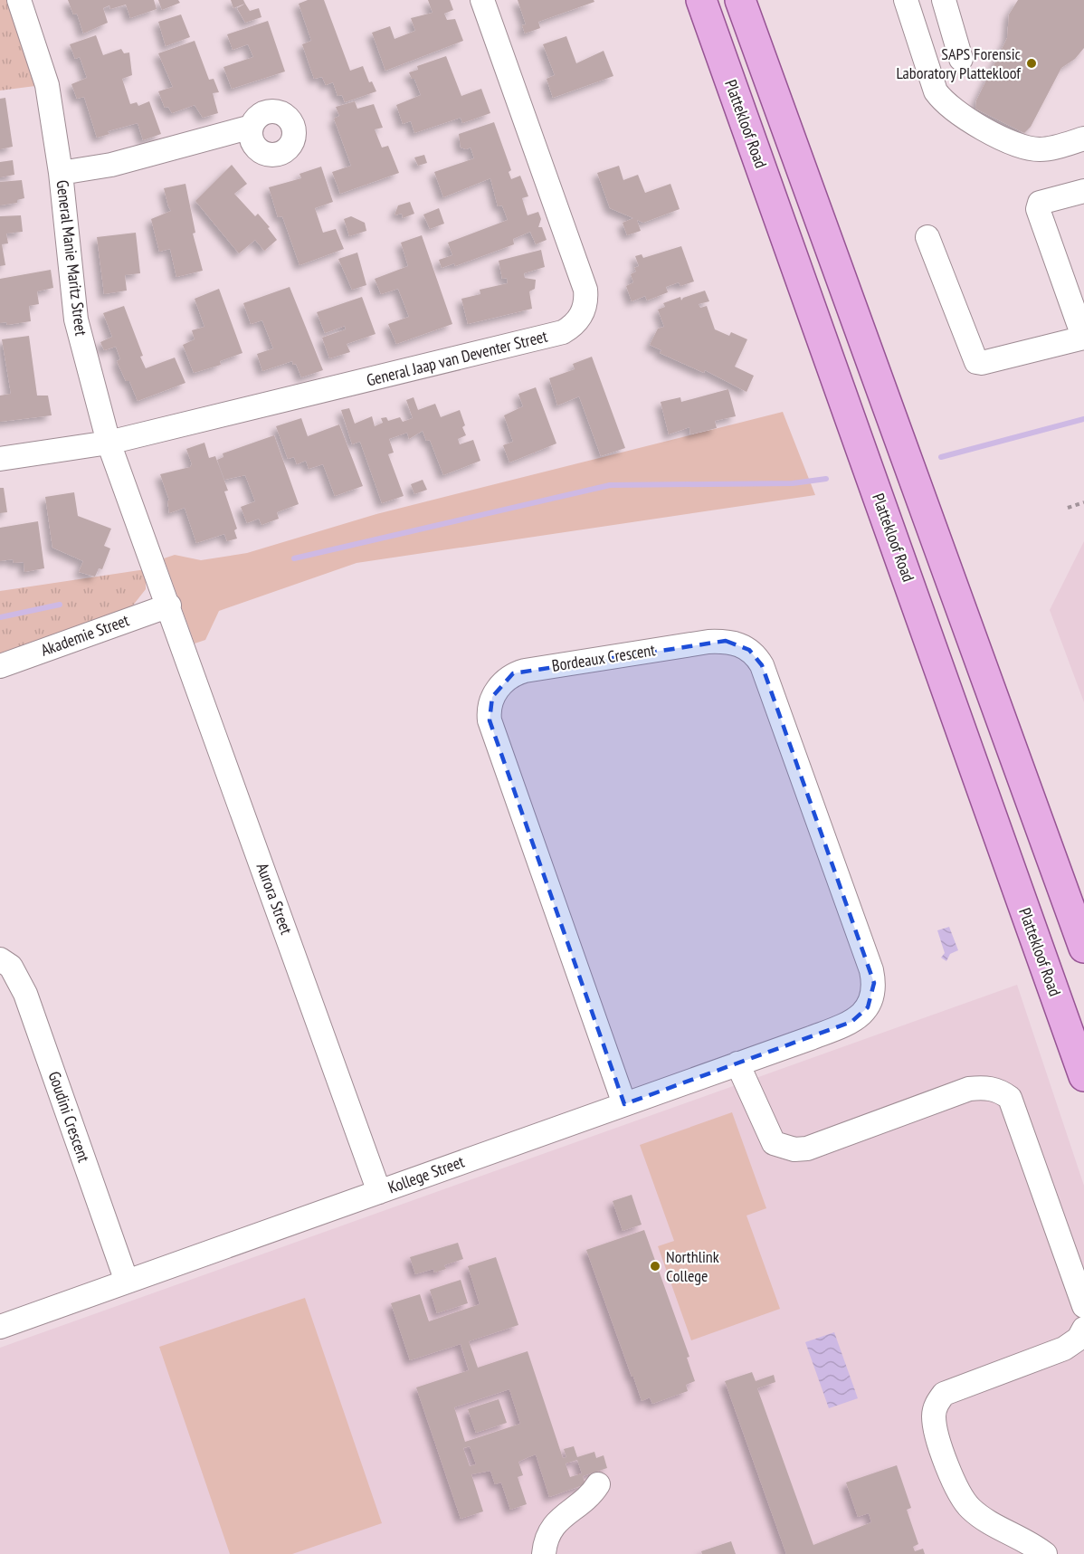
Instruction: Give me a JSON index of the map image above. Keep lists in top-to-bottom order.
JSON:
{
  "streets": {
    "main road": ["Plattekloof Road"],
    "street": [
      "General Manie Maritz Street",
      "General Jaap van Deventer Street",
      "Akademie Street",
      "Bordeaux Crescent",
      "Aurora Street",
      "Goudini Crescent",
      "Kollege Street"
    ]
  },
  "crossings": [
    ["General Manie Maritz Street", "General Jaap van Deventer Street"],
    ["General Manie Maritz Street", "Akademie Street"],
    ["General Manie Maritz Street", "Aurora Street"],
    ["Akademie Street", "Aurora Street"],
    ["Bordeaux Crescent", "Kollege Street"],
    ["Aurora Street", "Kollege Street"],
    ["Goudini Crescent", "Kollege Street"]
  ],
  "places": ["SAPS Forensic Laboratory Plattekloof", "Northlink College"]
}
